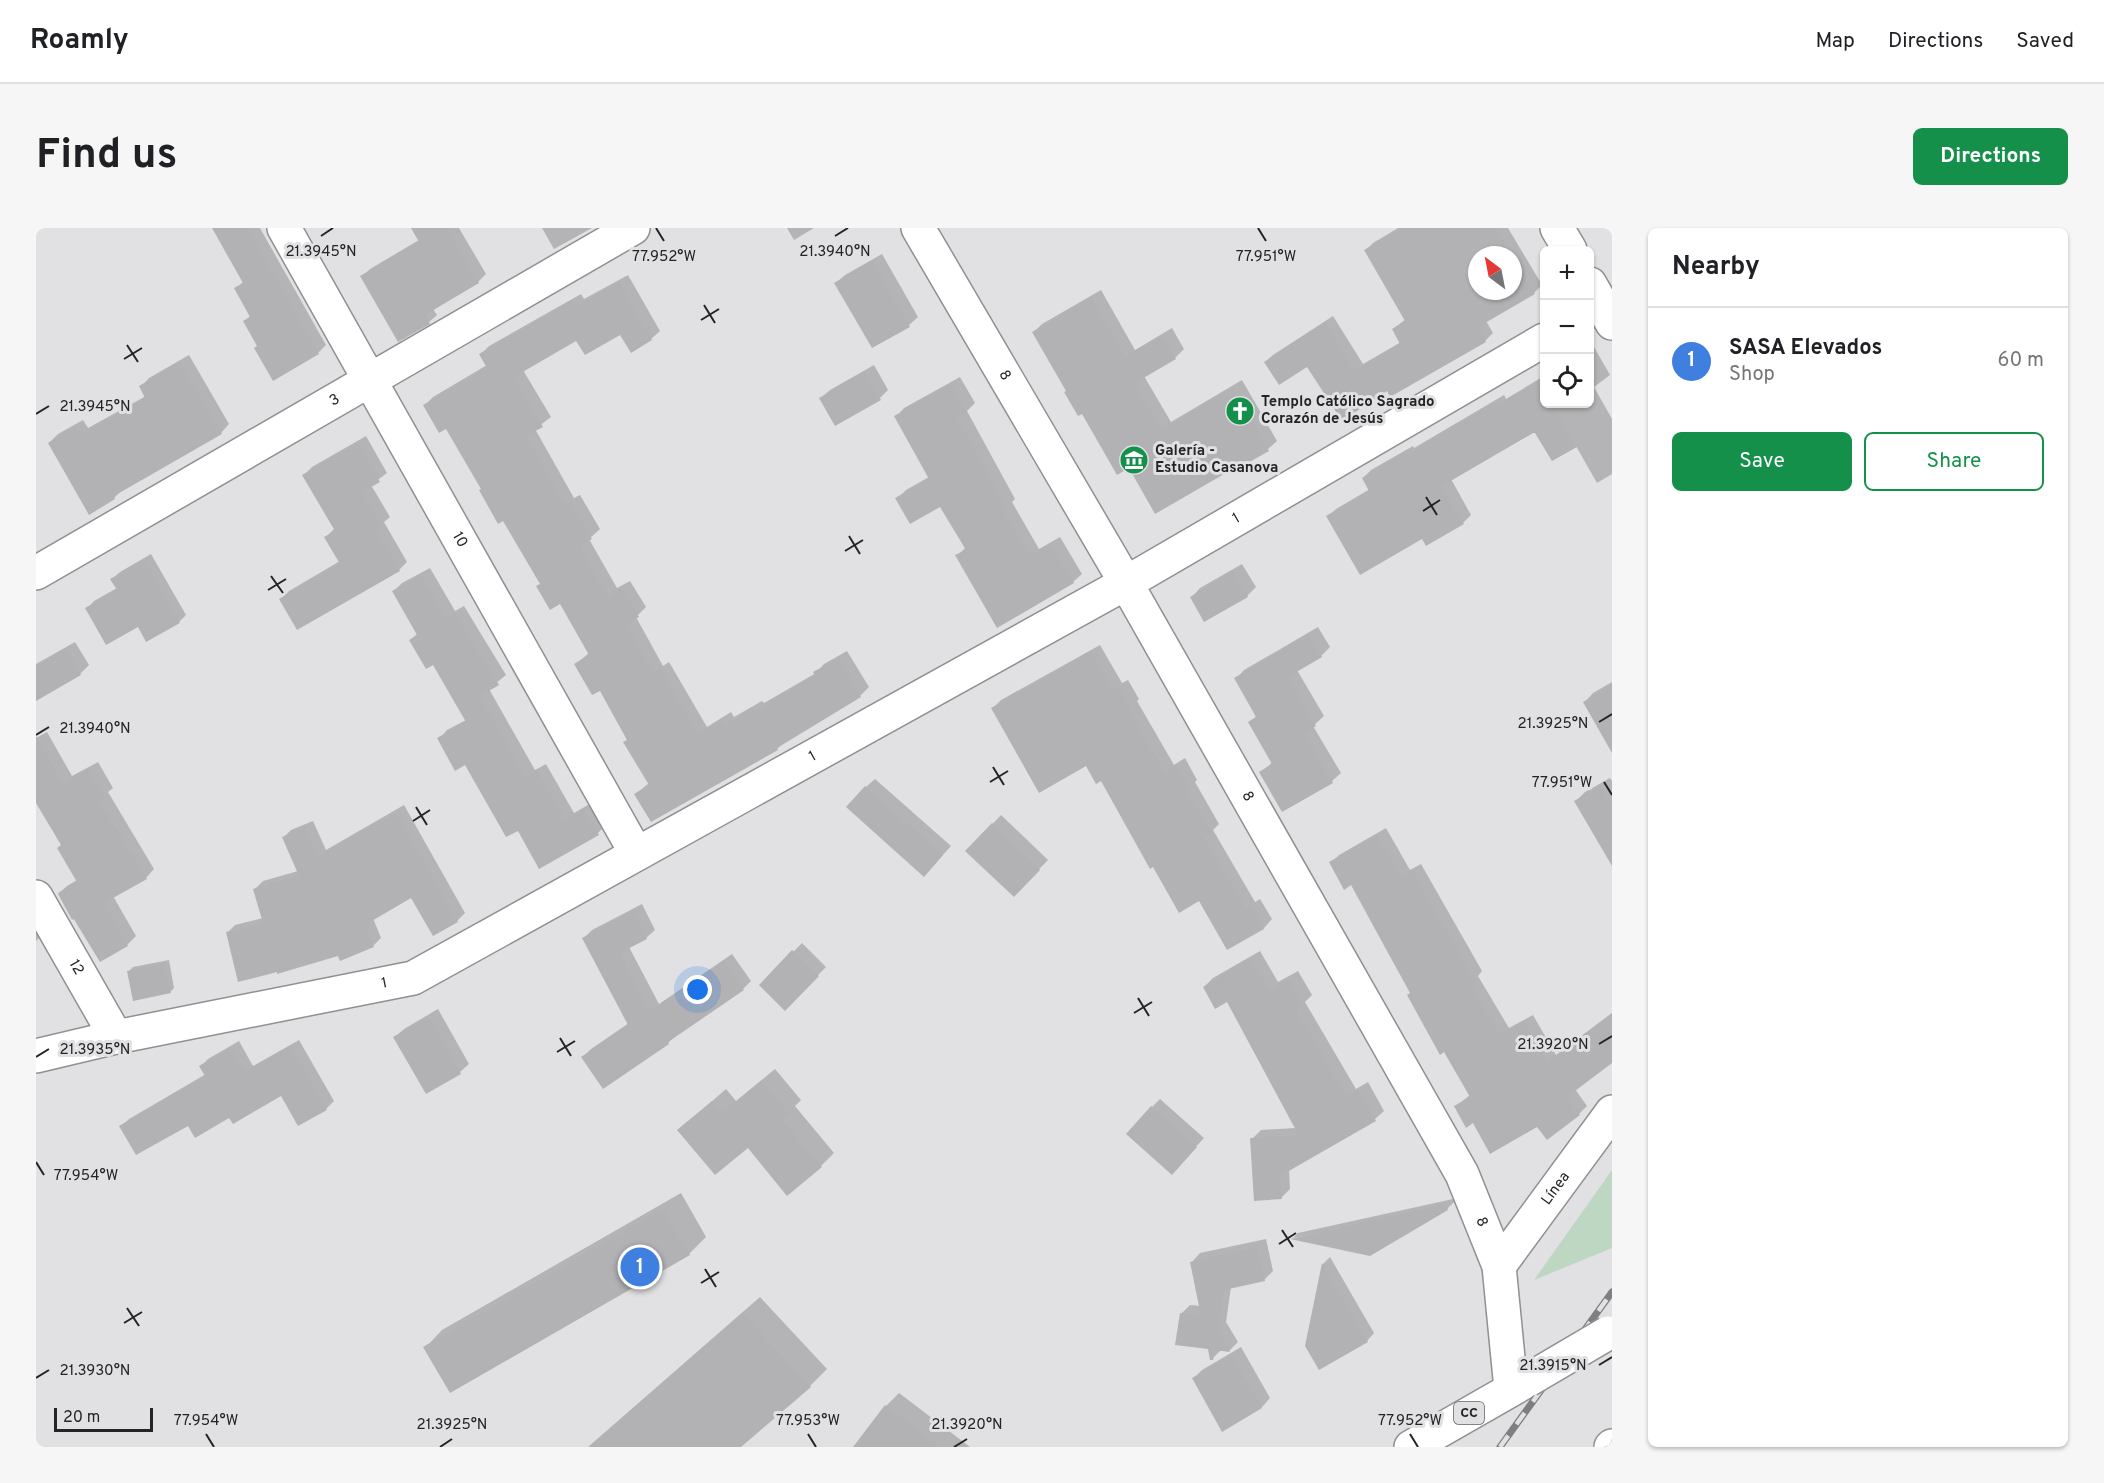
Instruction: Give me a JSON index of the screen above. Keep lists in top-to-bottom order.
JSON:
{
  "streets": {
    "street": [
      "8",
      "3",
      "1",
      "10",
      "12",
      "Línea",
      "CC"
    ]
  },
  "crossings": [
    ["8", "1"],
    ["8", "Línea"],
    ["8", "CC"],
    ["3", "10"],
    ["1", "10"],
    ["1", "12"]
  ],
  "places": {
    "church": ["Templo Católico Sagrado Corazón de Jesús"],
    "museum": ["Galería - Estudio Casanova"]
  },
  "scale_bar": "20 m",
  "north": "top left",
  "page": {
    "header": "Roamly",
    "nav": ["Map", "Directions", "Saved"],
    "buttons": [
      "Directions",
      ["Save", "Share"]
    ],
    "title": "Find us",
    "heading": "Nearby",
    "map_buttons": ["+", "−"],
    "list": [
      {
        "mark": "1",
        "name": "SASA Elevados",
        "note": "Shop",
        "value": "60 m"
      }
    ],
    "pins": "1",
    "scale": "20 m"
  },
  "coordinates": [
    "21.3940°N",
    "21.3945°N",
    "77.951°W",
    "77.952°W",
    "21.3925°N",
    "21.3920°N",
    "21.3935°N",
    "77.954°W",
    "21.3915°N",
    "21.3930°N",
    "77.953°W"
  ]
}
